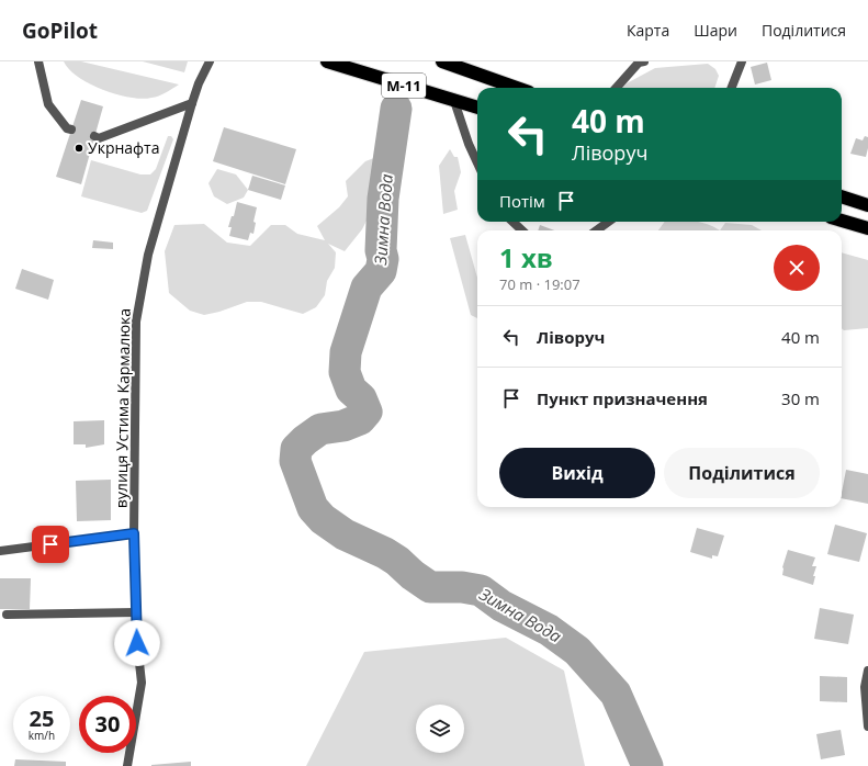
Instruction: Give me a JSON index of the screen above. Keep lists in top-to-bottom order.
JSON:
{
  "streets": {
    "highway": ["М-11"],
    "street": ["вулиця Устима Кармалюка"]
  },
  "water": ["Зимна Вода"],
  "places": ["Укрнафта"],
  "page": {
    "header": "GoPilot",
    "nav": ["Карта", "Шари", "Поділитися"],
    "turn": ["40 m", "Ліворуч"],
    "then": "Потім",
    "heading": ["1 хв", "70 m · 19:07"],
    "list": [
      {
        "name": "Ліворуч",
        "value": "40 m"
      },
      {
        "name": "Пункт призначення",
        "value": "30 m"
      }
    ],
    "buttons": ["Вихід", "Поділитися"],
    "speed": "25 km/h",
    "limit": "30"
  }
}
